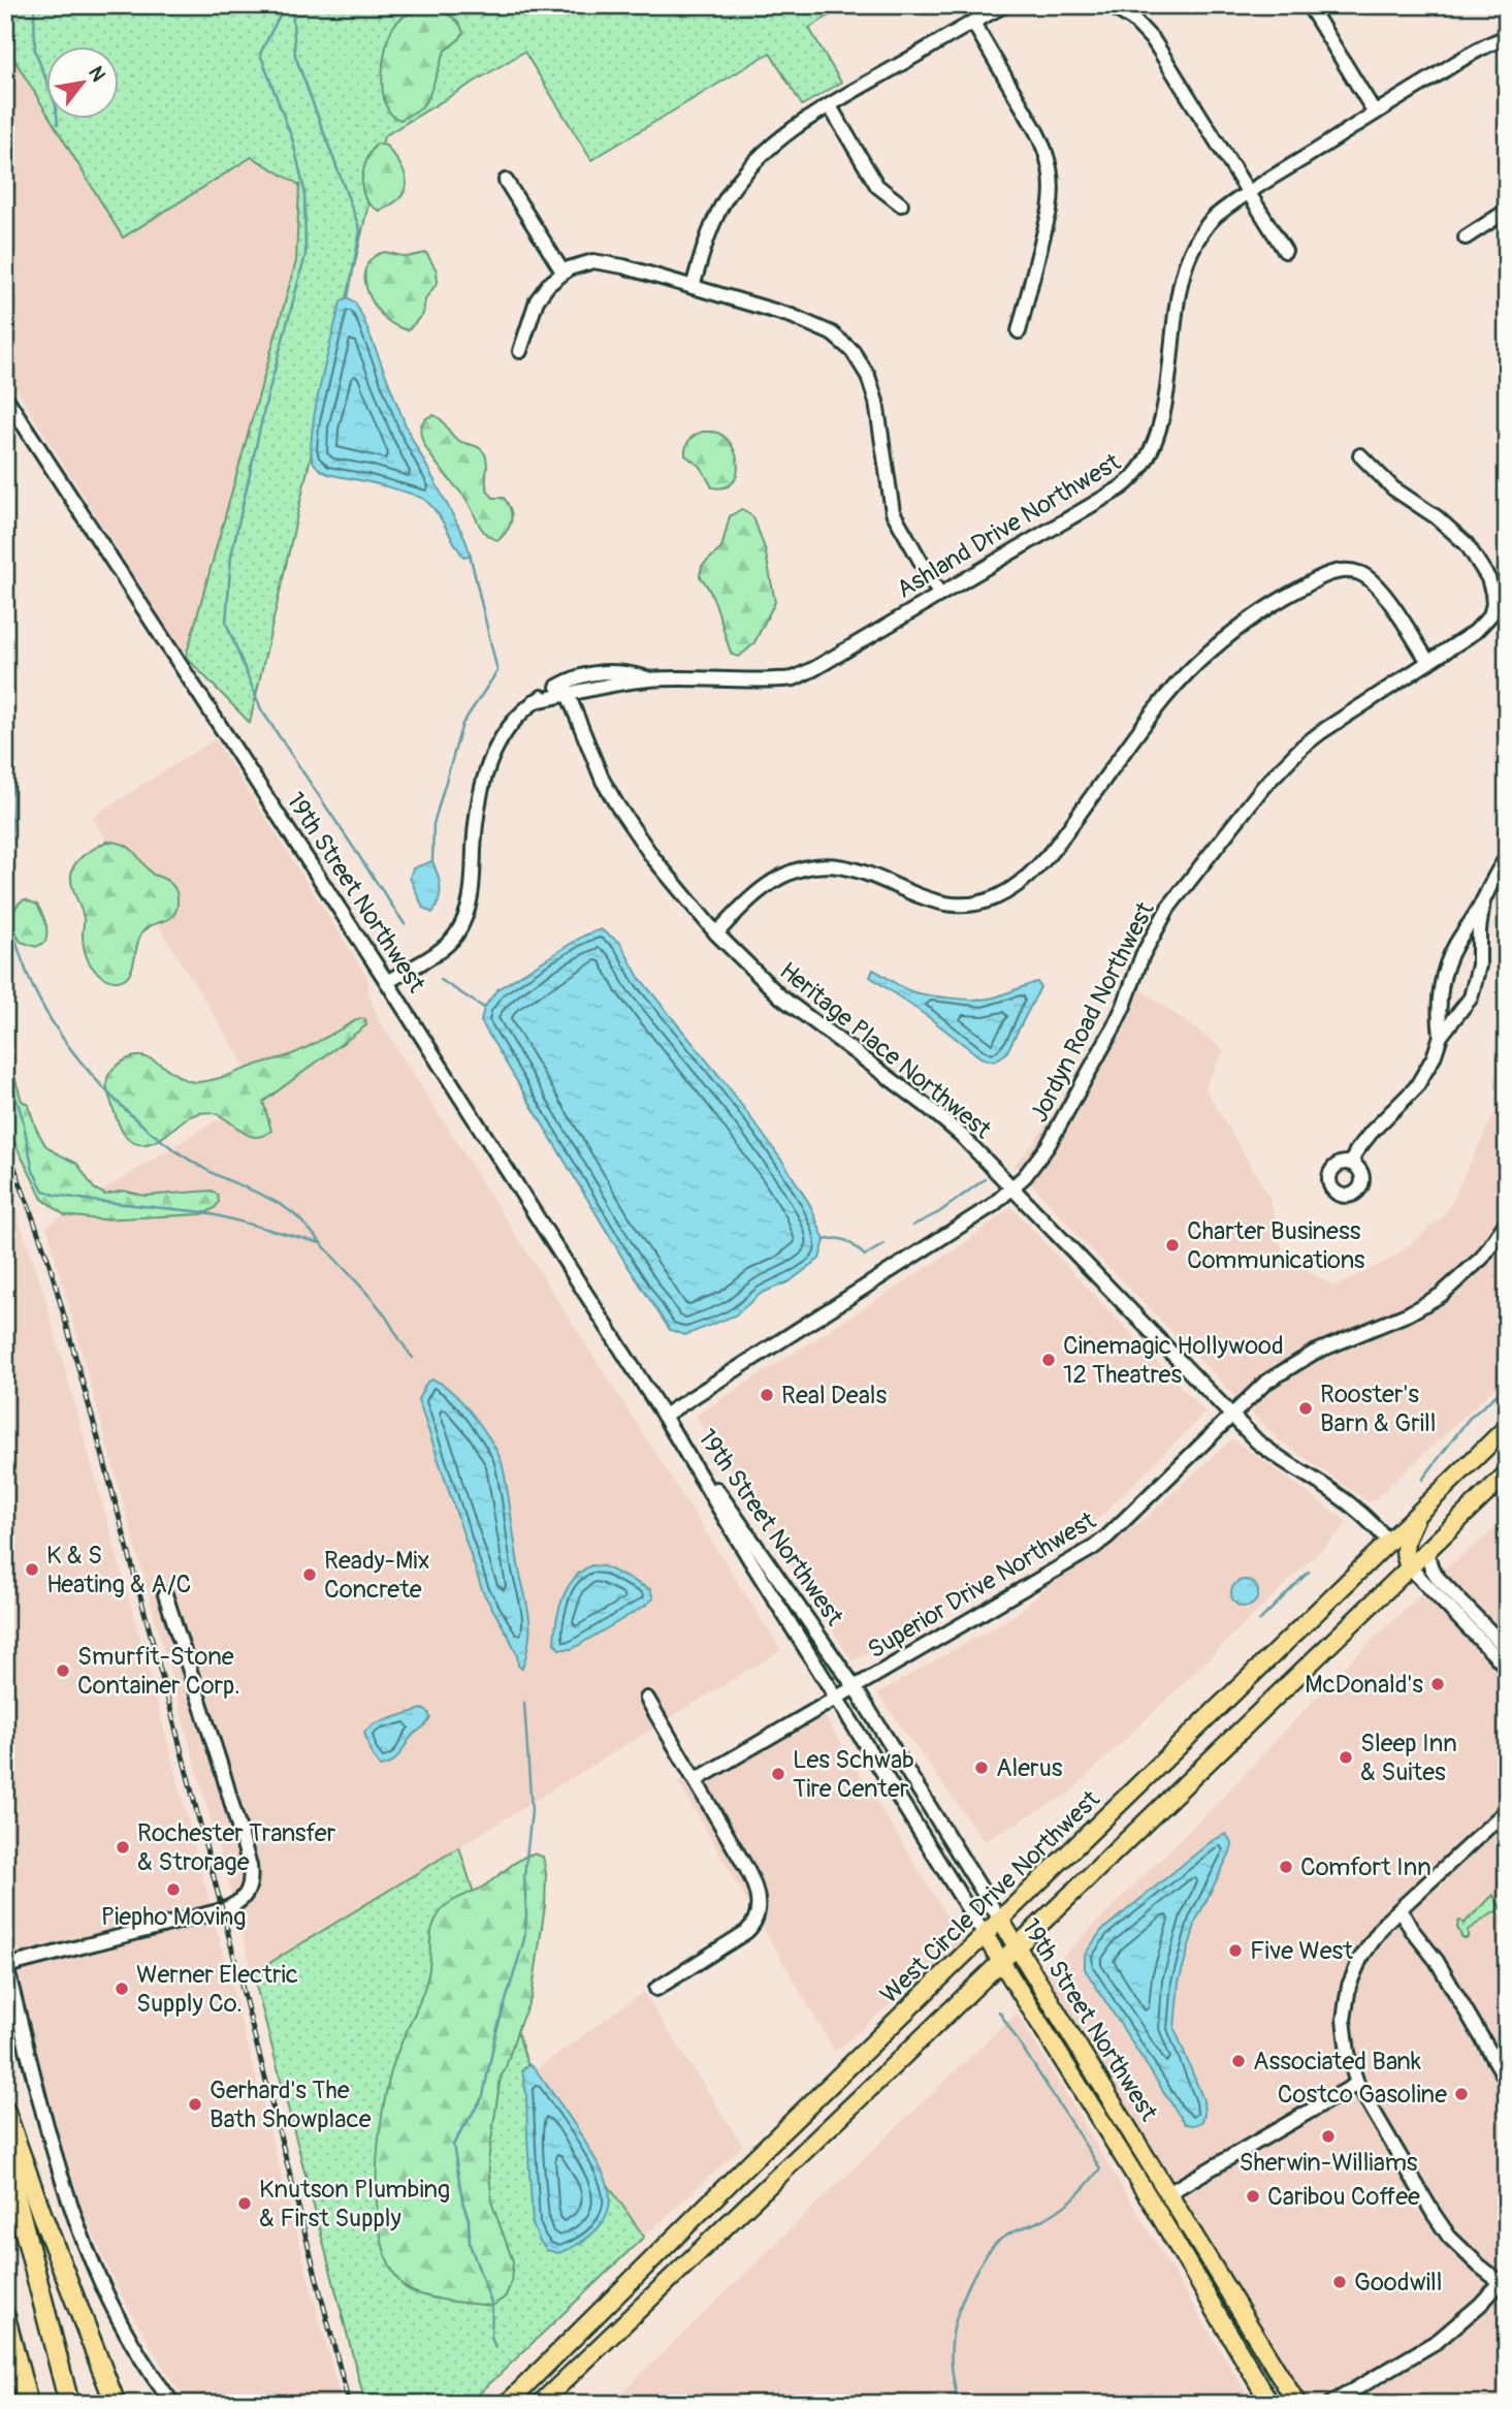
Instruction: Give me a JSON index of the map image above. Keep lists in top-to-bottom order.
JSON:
{
  "streets": {
    "main road": ["19th Street Northwest", "West Circle Drive Northwest"],
    "street": [
      "Ashland Drive Northwest",
      "Jordyn Road Northwest",
      "Heritage Place Northwest",
      "Superior Drive Northwest"
    ]
  },
  "crossings": [
    ["Ashland Drive Northwest", "19th Street Northwest"],
    ["Ashland Drive Northwest", "Heritage Place Northwest"],
    ["19th Street Northwest", "Jordyn Road Northwest"],
    ["19th Street Northwest", "Superior Drive Northwest"],
    ["19th Street Northwest", "West Circle Drive Northwest"],
    ["Jordyn Road Northwest", "Heritage Place Northwest"],
    ["Heritage Place Northwest", "Superior Drive Northwest"],
    ["Heritage Place Northwest", "West Circle Drive Northwest"]
  ],
  "places": [
    "Charter Business Communications",
    "Cinemagic Hollywood 12 Theatres",
    "Real Deals",
    "Rooster's Barn & Grill",
    "K & S Heating & A/C",
    "Ready-Mix Concrete",
    "Smurfit-Stone Container Corp.",
    "McDonald's",
    "Sleep Inn & Suites",
    "Alerus",
    "Les Schwab Tire Center",
    "Rochester Transfer & Strorage",
    "Comfort Inn",
    "Piepho Moving",
    "Five West",
    "Werner Electric Supply Co.",
    "Associated Bank",
    "Costco Gasoline",
    "Gerhard's The Bath Showplace",
    "Sherwin-Williams",
    "Caribou Coffee",
    "Knutson Plumbing & First Supply",
    "Goodwill"
  ],
  "north": "top right"
}
